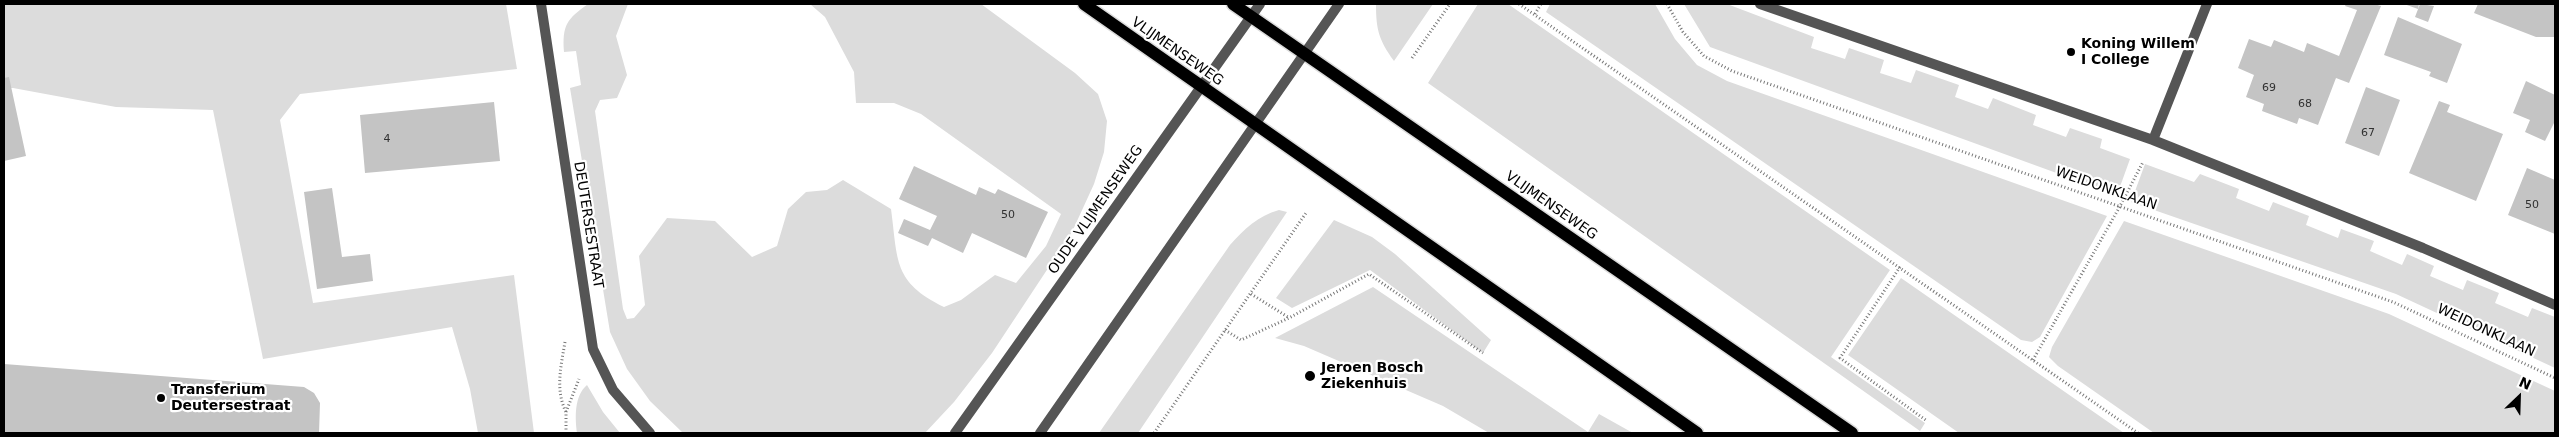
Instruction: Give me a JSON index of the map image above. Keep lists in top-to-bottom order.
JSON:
{
  "streets": {
    "main road": ["VLIJMENSEWEG"],
    "street": ["OUDE VLIJMENSEWEG", "DEUTERSESTRAAT"],
    "path": ["WEIDONKLAAN"]
  },
  "crossings": [
    ["VLIJMENSEWEG", "OUDE VLIJMENSEWEG"]
  ],
  "places": ["Koning Willem I College", "Jeroen Bosch Ziekenhuis", "Transferium Deutersestraat"],
  "house_numbers": [
    "69",
    "68",
    "67",
    "4",
    "50",
    "50"
  ],
  "north": "top right"
}
